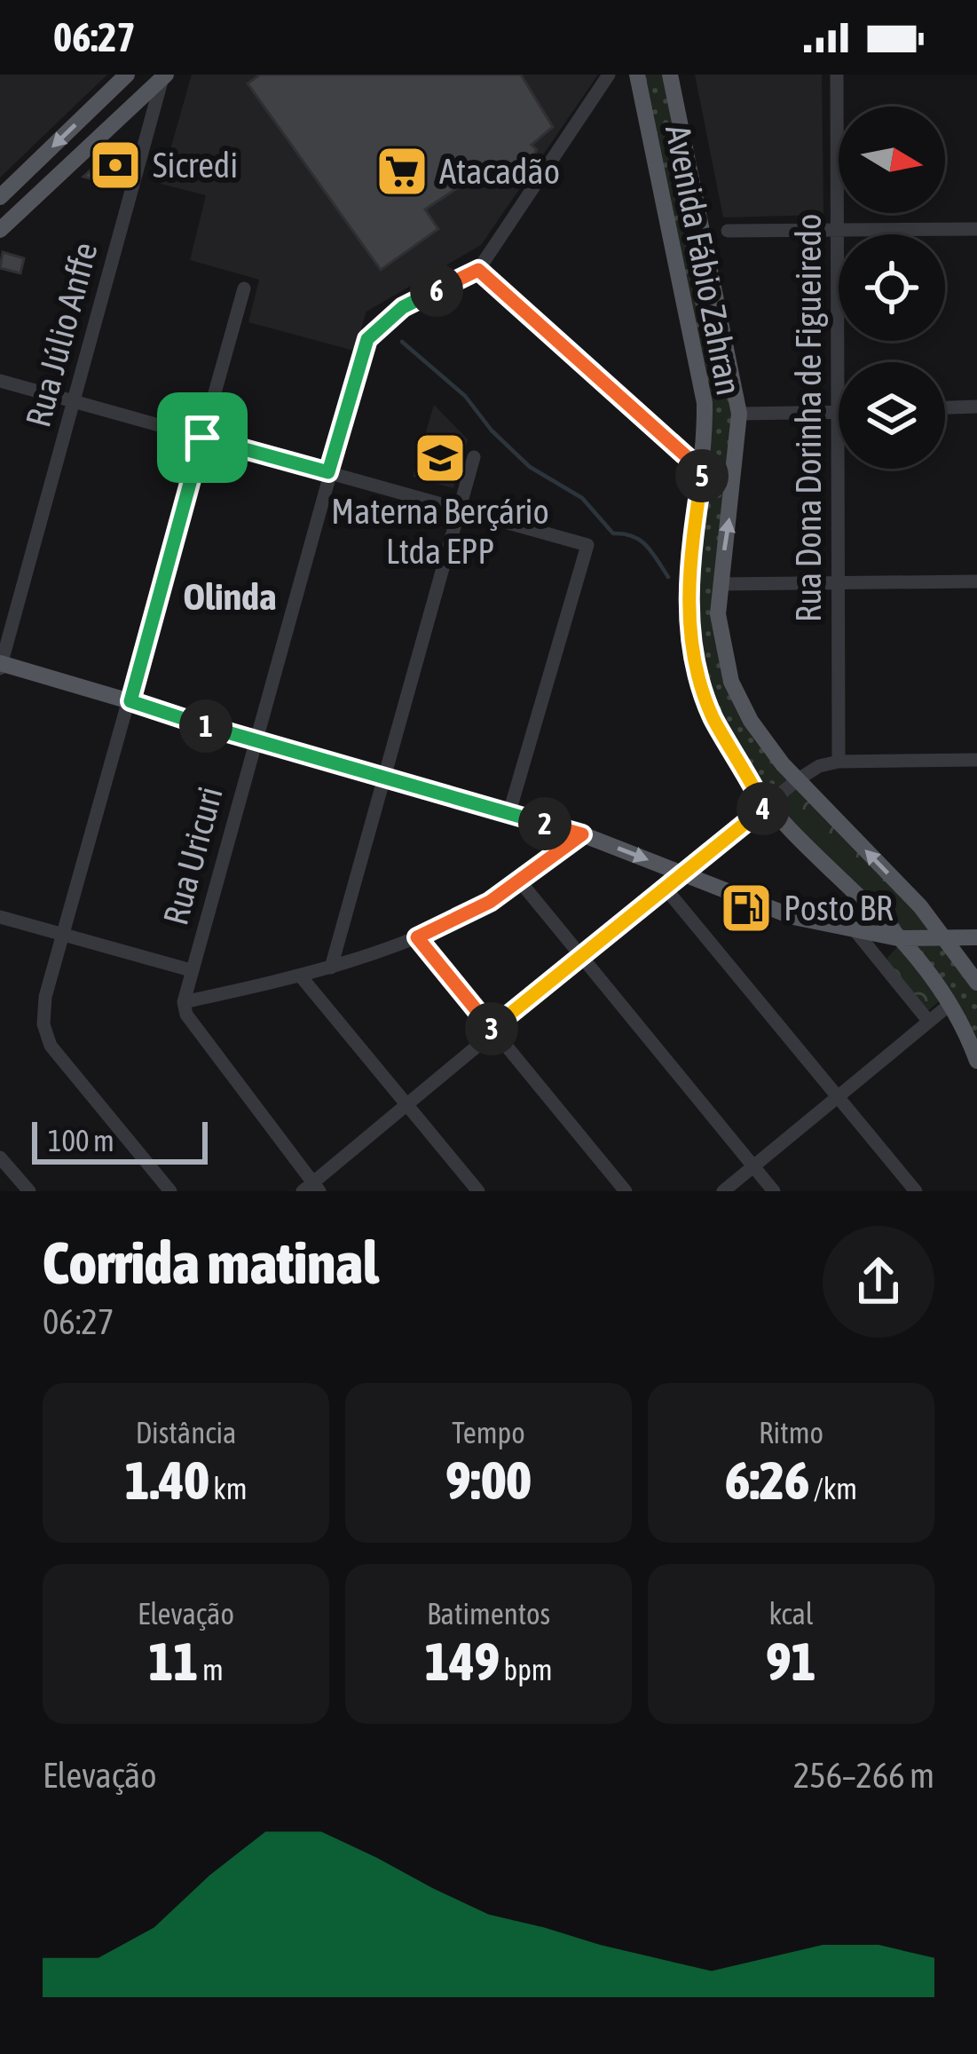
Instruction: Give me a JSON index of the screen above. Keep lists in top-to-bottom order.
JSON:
{
  "streets": {
    "main road": ["Avenida Fábio Zahran"],
    "street": ["Rua Júlio Anffe", "Rua Dona Dorinha de Figueiredo", "Rua Uricuri"]
  },
  "districts": ["Olinda"],
  "places": {
    "bank": ["Sicredi"],
    "supermarket": ["Atacadão"],
    "school or university": ["Materna Berçário Ltda EPP"],
    "fuel station": ["Posto BR"]
  },
  "scale_bar": "100 m",
  "north": "right",
  "page": {
    "status": "06:27",
    "pins": [
      "6",
      "5",
      "1",
      "4",
      "2",
      "3"
    ],
    "scale": "100 m",
    "heading": ["Corrida matinal", "06:27"],
    "stats": [
      ["Distância", "1.40 km"],
      ["Tempo", "9:00"],
      ["Ritmo", "6:26 /km"],
      ["Elevação", "11 m"],
      ["Batimentos", "149 bpm"],
      ["kcal", "91"]
    ],
    "chart": ["Elevação", "256–266 m"]
  }
}
